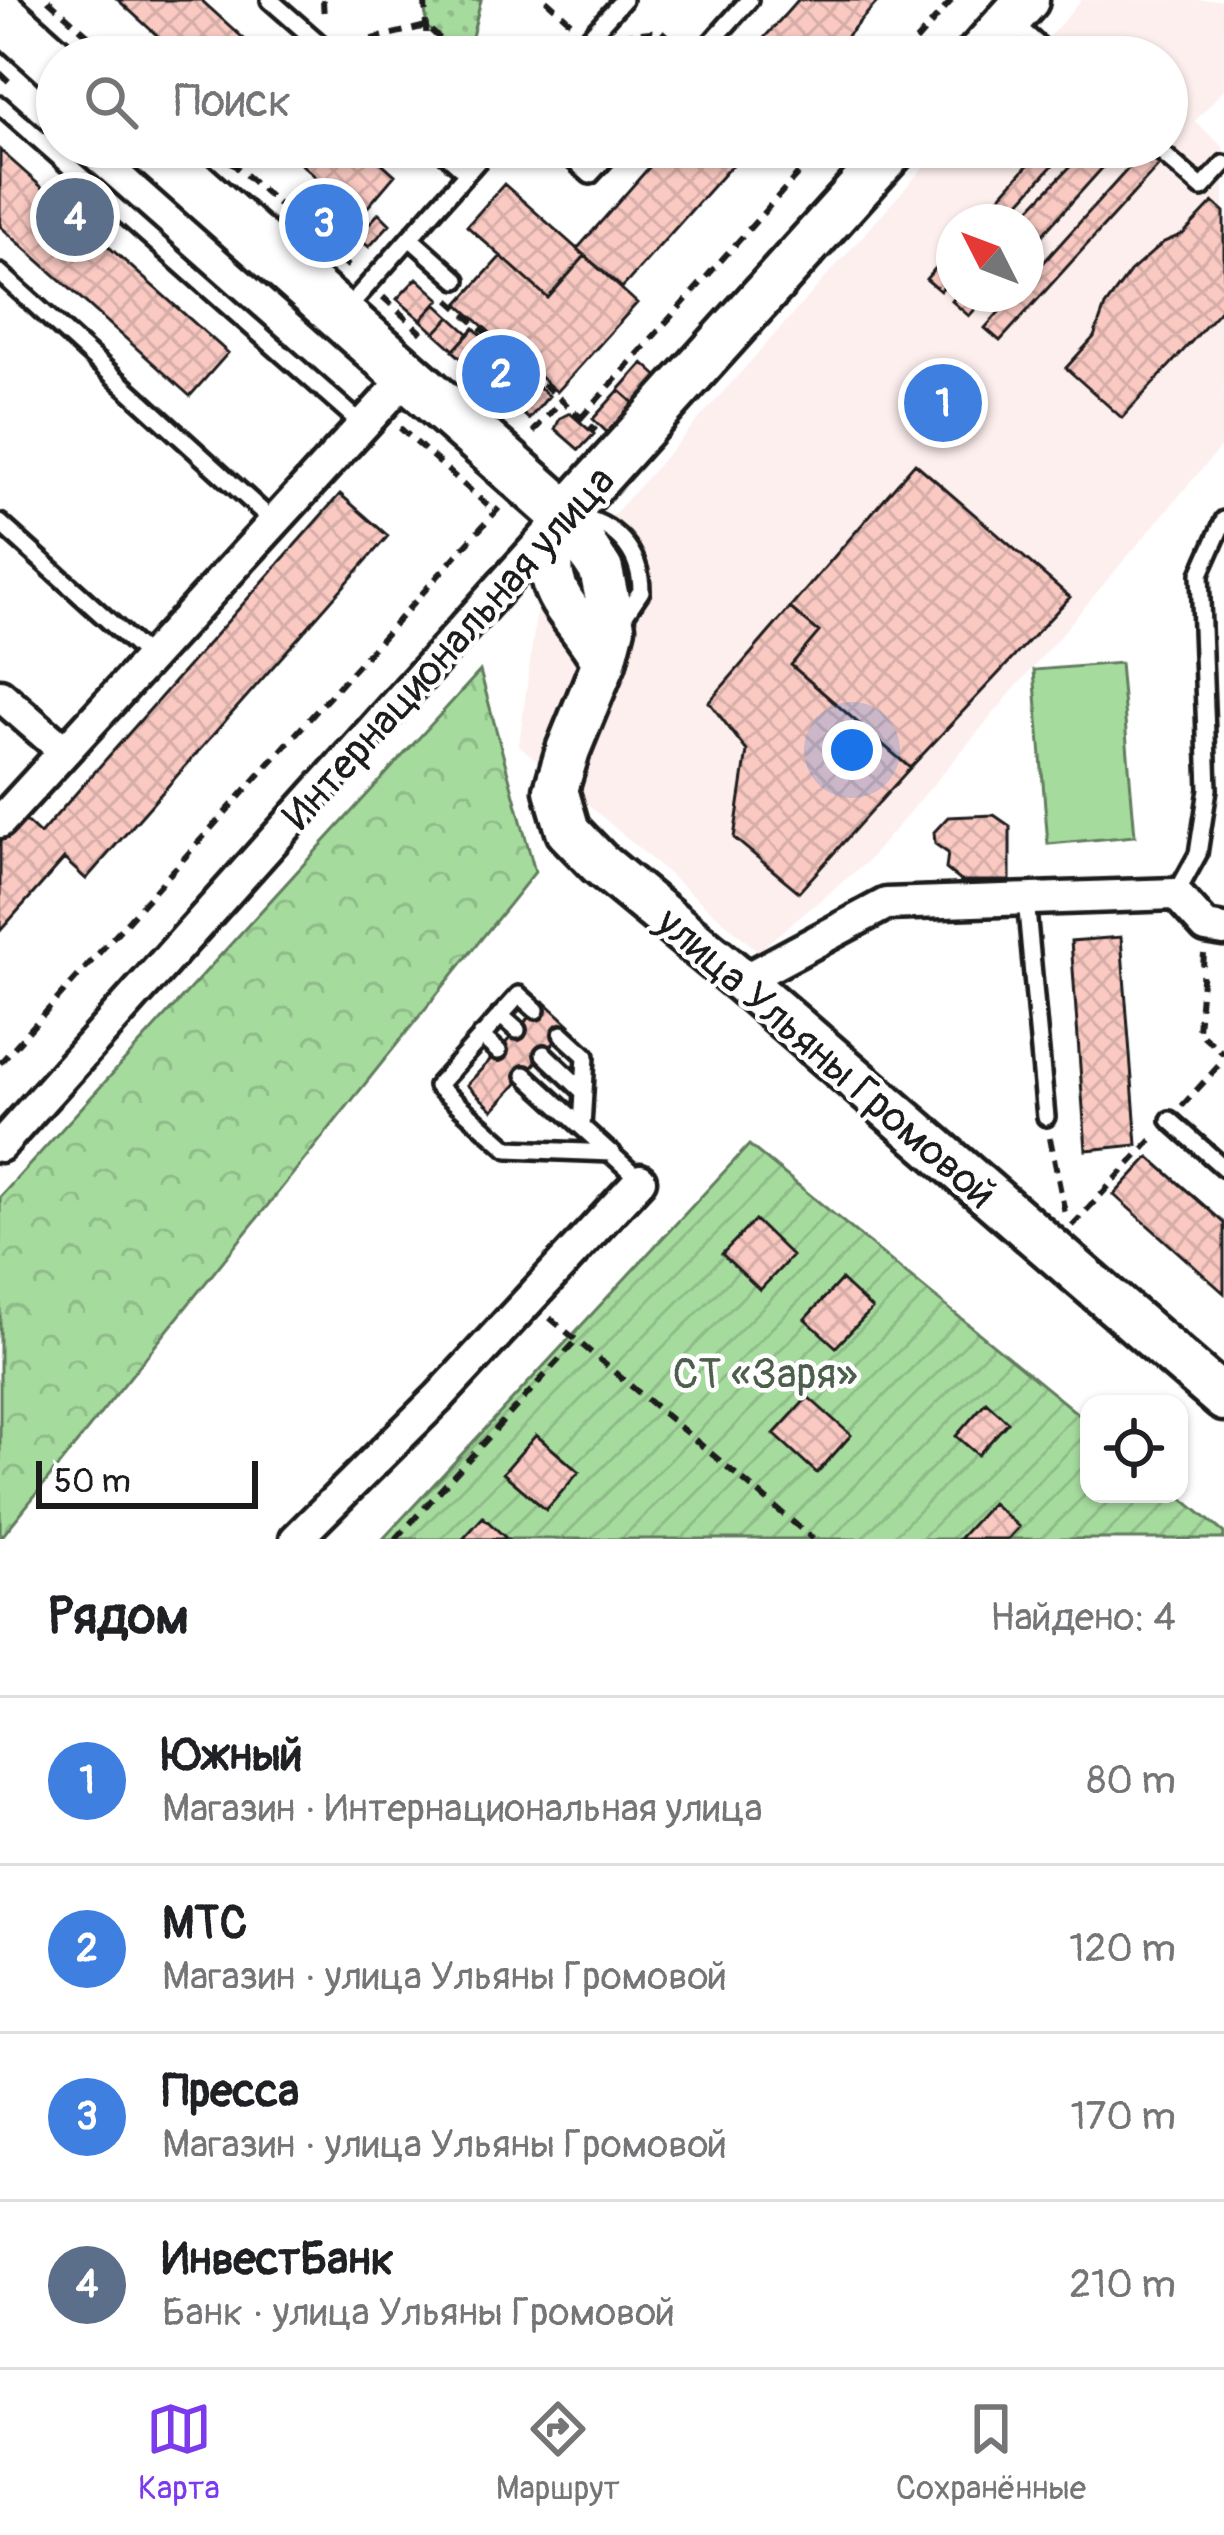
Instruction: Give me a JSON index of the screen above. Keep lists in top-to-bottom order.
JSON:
{
  "streets": {
    "main road": ["Интернациональная улица", "улица Ульяны Громовой"]
  },
  "crossings": [
    ["Интернациональная улица", "улица Ульяны Громовой"]
  ],
  "parks": ["СТ «Заря»"],
  "scale_bar": "50 m",
  "north": "top left",
  "page": {
    "search": "Поиск",
    "pins": [
      "4",
      "3",
      "2",
      "1"
    ],
    "scale": "50 m",
    "heading": ["Рядом", "Найдено: 4"],
    "list": [
      {
        "mark": "1",
        "name": "Южный",
        "note": "Магазин · Интернациональная улица",
        "value": "80 m"
      },
      {
        "mark": "2",
        "name": "МТС",
        "note": "Магазин · улица Ульяны Громовой",
        "value": "120 m"
      },
      {
        "mark": "3",
        "name": "Пресса",
        "note": "Магазин · улица Ульяны Громовой",
        "value": "170 m"
      },
      {
        "mark": "4",
        "name": "ИнвестБанк",
        "note": "Банк · улица Ульяны Громовой",
        "value": "210 m"
      }
    ],
    "nav": ["Карта", "Маршрут", "Сохранённые"]
  }
}
